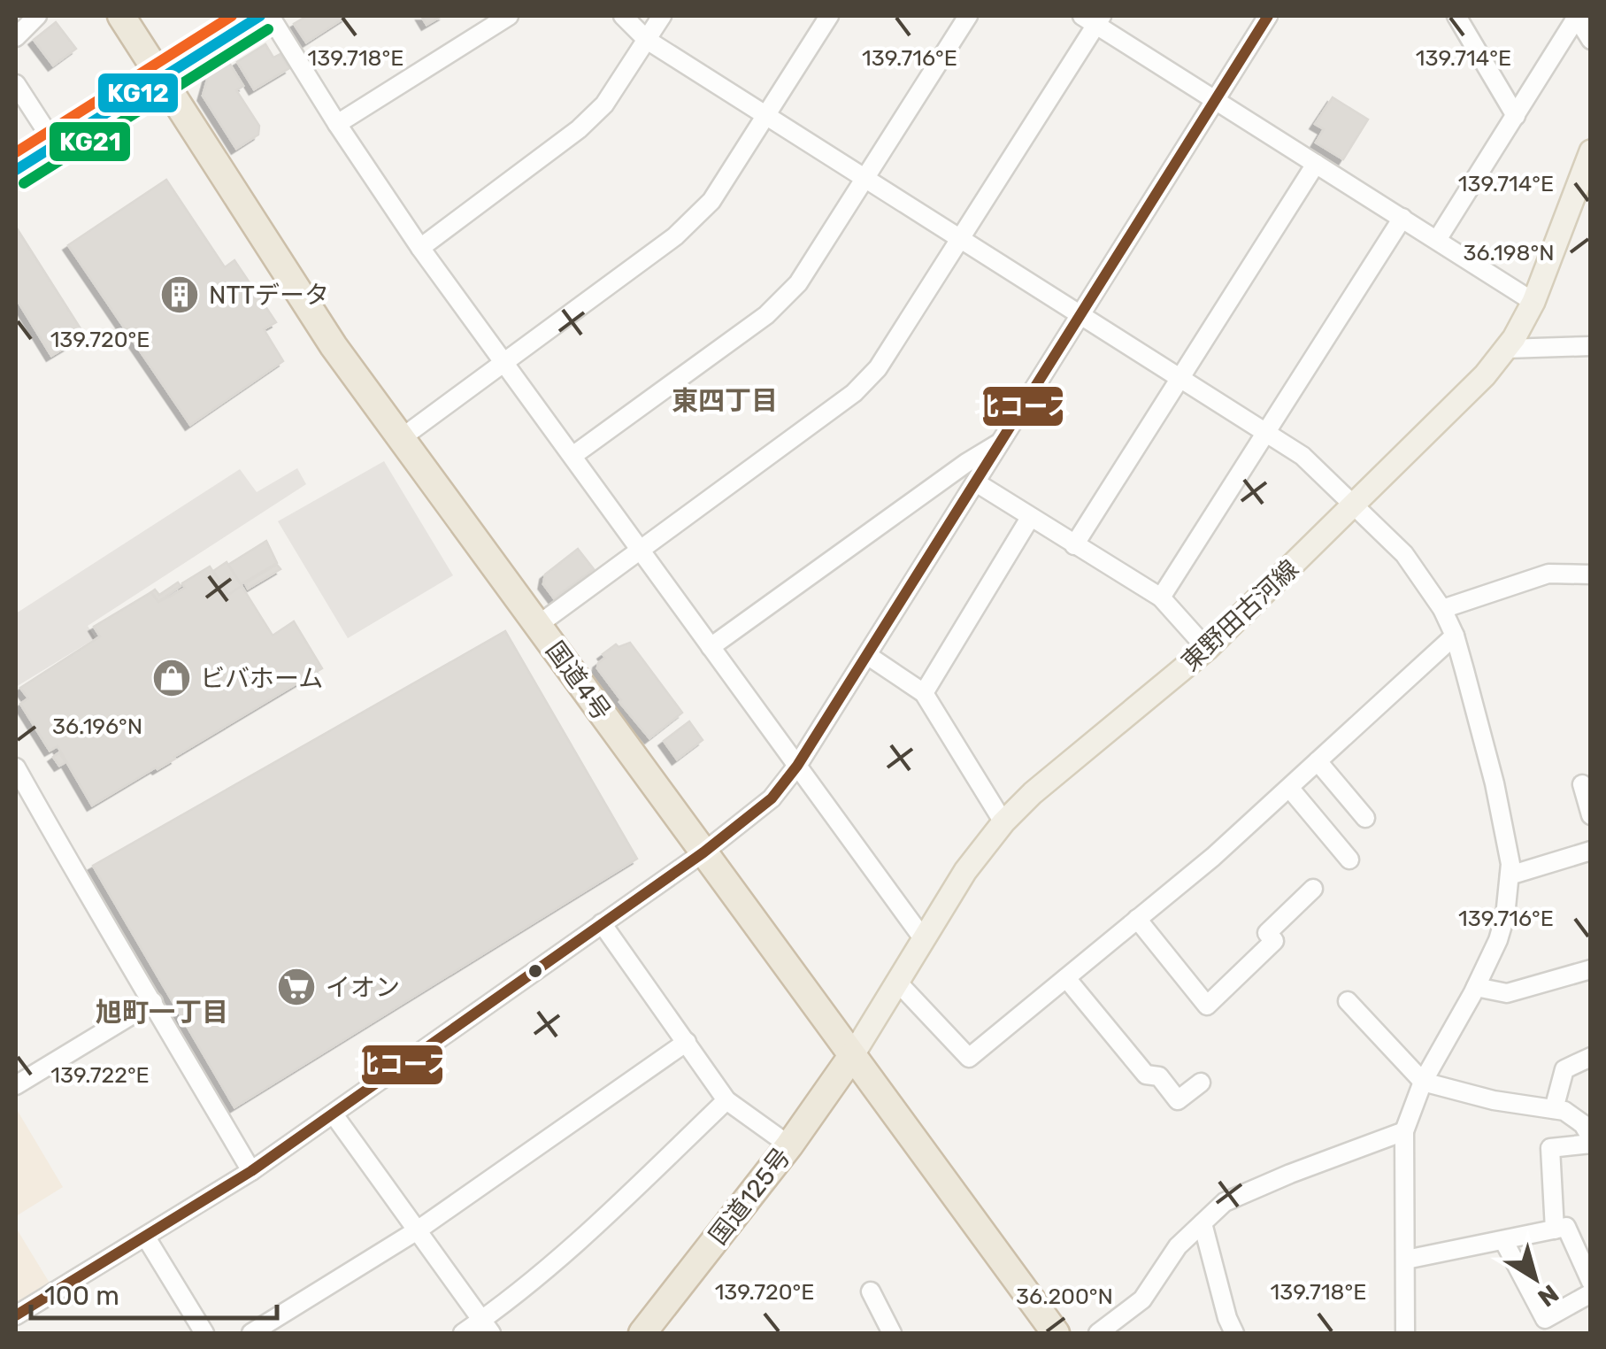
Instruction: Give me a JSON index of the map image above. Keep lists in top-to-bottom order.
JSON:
{
  "streets": {
    "highway": ["国道4号", "国道125号"],
    "main road": ["東野田古河線"]
  },
  "crossings": [
    ["東野田古河線", "国道4号"],
    ["東野田古河線", "国道125号"],
    ["国道4号", "国道125号"]
  ],
  "districts": ["東四丁目", "旭町一丁目"],
  "places": {
    "building": ["NTTデータ"],
    "shop": ["ビバホーム"],
    "supermarket": ["イオン"]
  },
  "lines": ["transit line 北コース", "transit line KG12", "transit line KG21"],
  "scale_bar": "100 m",
  "north": "bottom right",
  "coordinates": [
    "139.718°E",
    "139.716°E",
    "139.714°E",
    "36.198°N",
    "139.720°E",
    "36.196°N",
    "139.722°E",
    "36.200°N"
  ]
}
